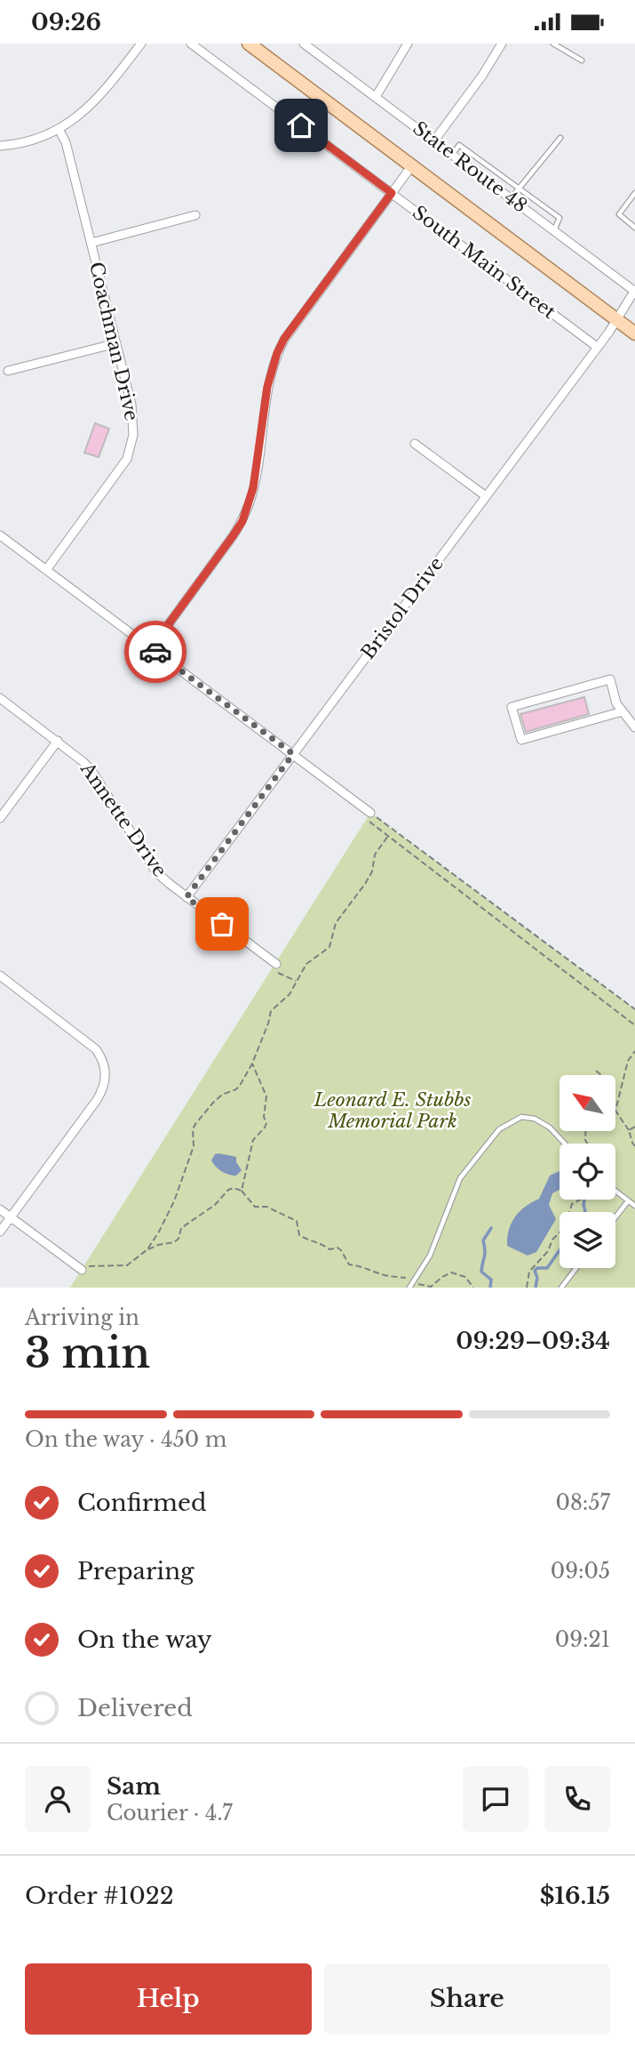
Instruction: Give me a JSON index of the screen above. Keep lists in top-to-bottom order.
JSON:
{
  "streets": {
    "main road": ["South Main Street"],
    "street": [
      "State Route 48",
      "Coachman Drive",
      "Bristol Drive",
      "Annette Drive"
    ]
  },
  "crossings": [
    ["State Route 48", "Bristol Drive"],
    ["South Main Street", "Bristol Drive"],
    ["Bristol Drive", "Annette Drive"]
  ],
  "parks": ["Leonard E. Stubbs Memorial Park"],
  "north": "top left",
  "page": {
    "status": "09:26",
    "heading": ["3 min", "Arriving in", "09:29–09:34"],
    "panel": [
      "Sam",
      "Courier · 4.7",
      "Order #1022",
      "$16.15"
    ],
    "bar": "On the way · 450 m",
    "list": [
      ["Confirmed", "08:57"],
      ["Preparing", "09:05"],
      ["On the way", "09:21"],
      "Delivered"
    ],
    "buttons": ["Help", "Share"]
  }
}
